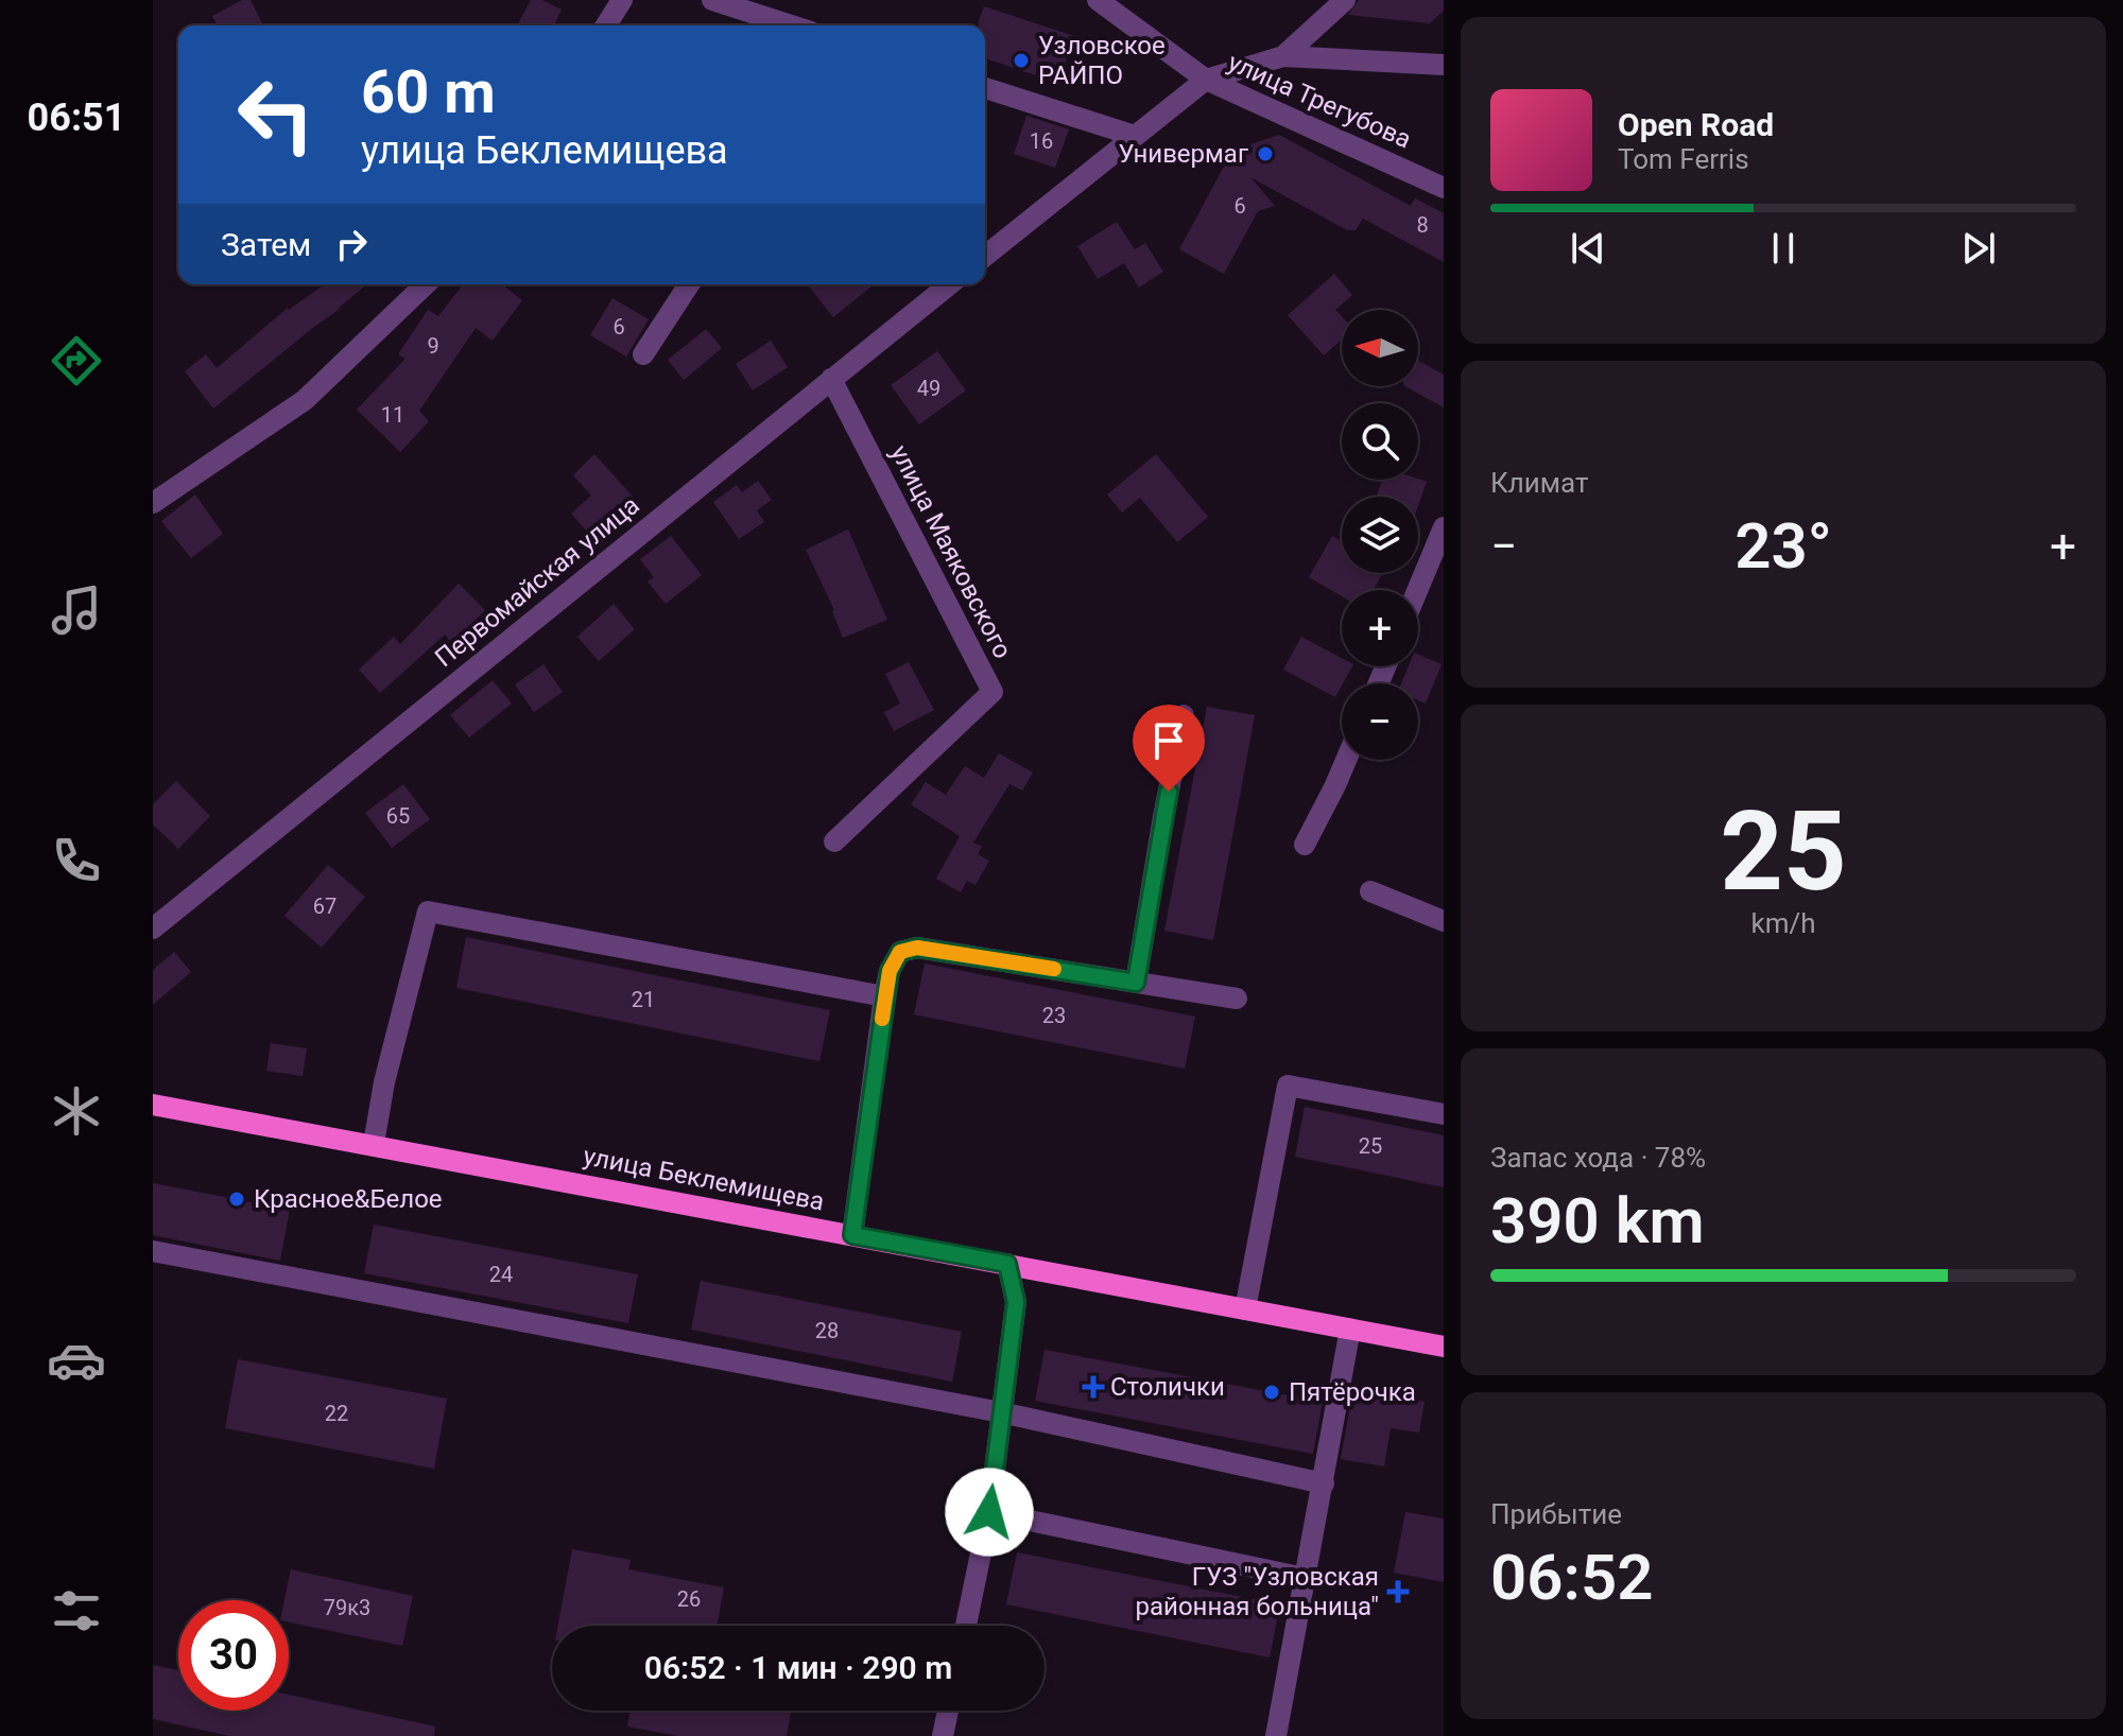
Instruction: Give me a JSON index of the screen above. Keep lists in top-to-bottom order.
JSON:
{
  "streets": {
    "main road": ["улица Беклемищева"],
    "street": ["улица Трегубова", "улица Маяковского", "Первомайская улица"]
  },
  "crossings": [
    ["улица Маяковского", "Первомайская улица"]
  ],
  "places": {
    "other": [
      "Узловское РАЙПО",
      "Универмаг",
      "Красное&Белое",
      "Пятёрочка"
    ],
    "health": ["Столички", "ГУЗ \"Узловская районная больница\""]
  },
  "house_numbers": [
    "16",
    "6",
    "8",
    "6",
    "9",
    "49",
    "11",
    "65",
    "67",
    "21",
    "23",
    "25",
    "24",
    "28",
    "22",
    "26",
    "79к3"
  ],
  "north": "left",
  "page": {
    "tabs": "06:51",
    "turn": ["60 m", "улица Беклемищева"],
    "song": ["Open Road", "Tom Ferris"],
    "then": "Затем",
    "map_buttons": ["+", "−"],
    "tile": [
      "Климат",
      ["25", "km/h"],
      ["Запас хода · 78%", "390 km"],
      ["Прибытие", "06:52"]
    ],
    "heat": ["−", "23°", "+"],
    "limit": "30",
    "trip": "06:52 · 1 мин · 290 m"
  }
}
